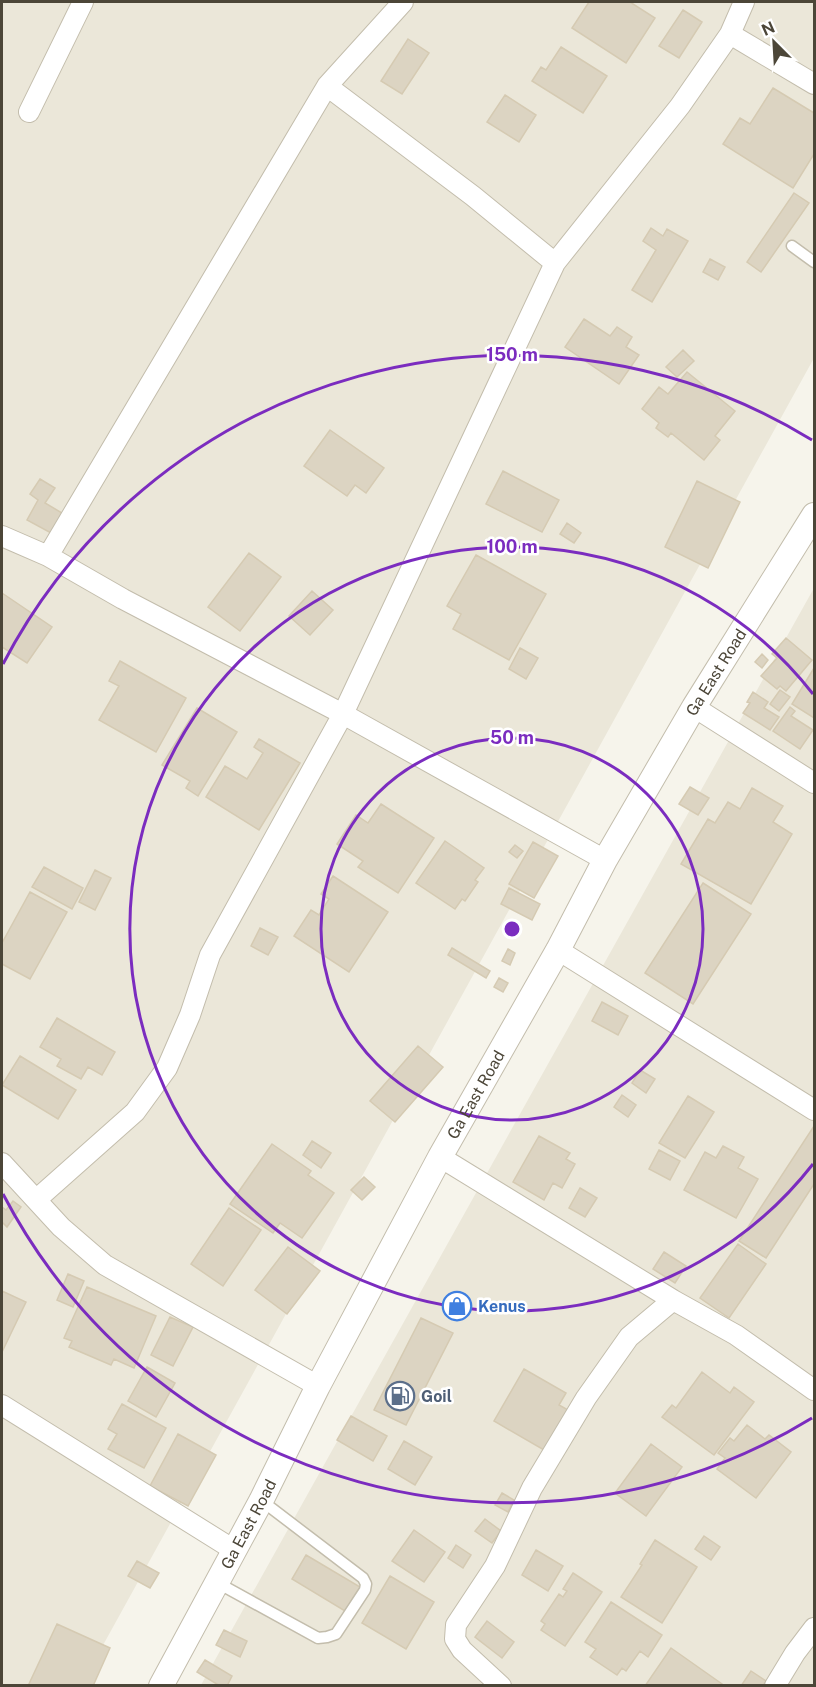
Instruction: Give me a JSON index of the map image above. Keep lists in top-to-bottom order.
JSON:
{
  "streets": {
    "street": ["Ga East Road"]
  },
  "places": {
    "shop": ["Kenus"],
    "fuel station": ["Goil"]
  },
  "north": "top left",
  "rings": ["150 m", "100 m", "50 m"]
}
